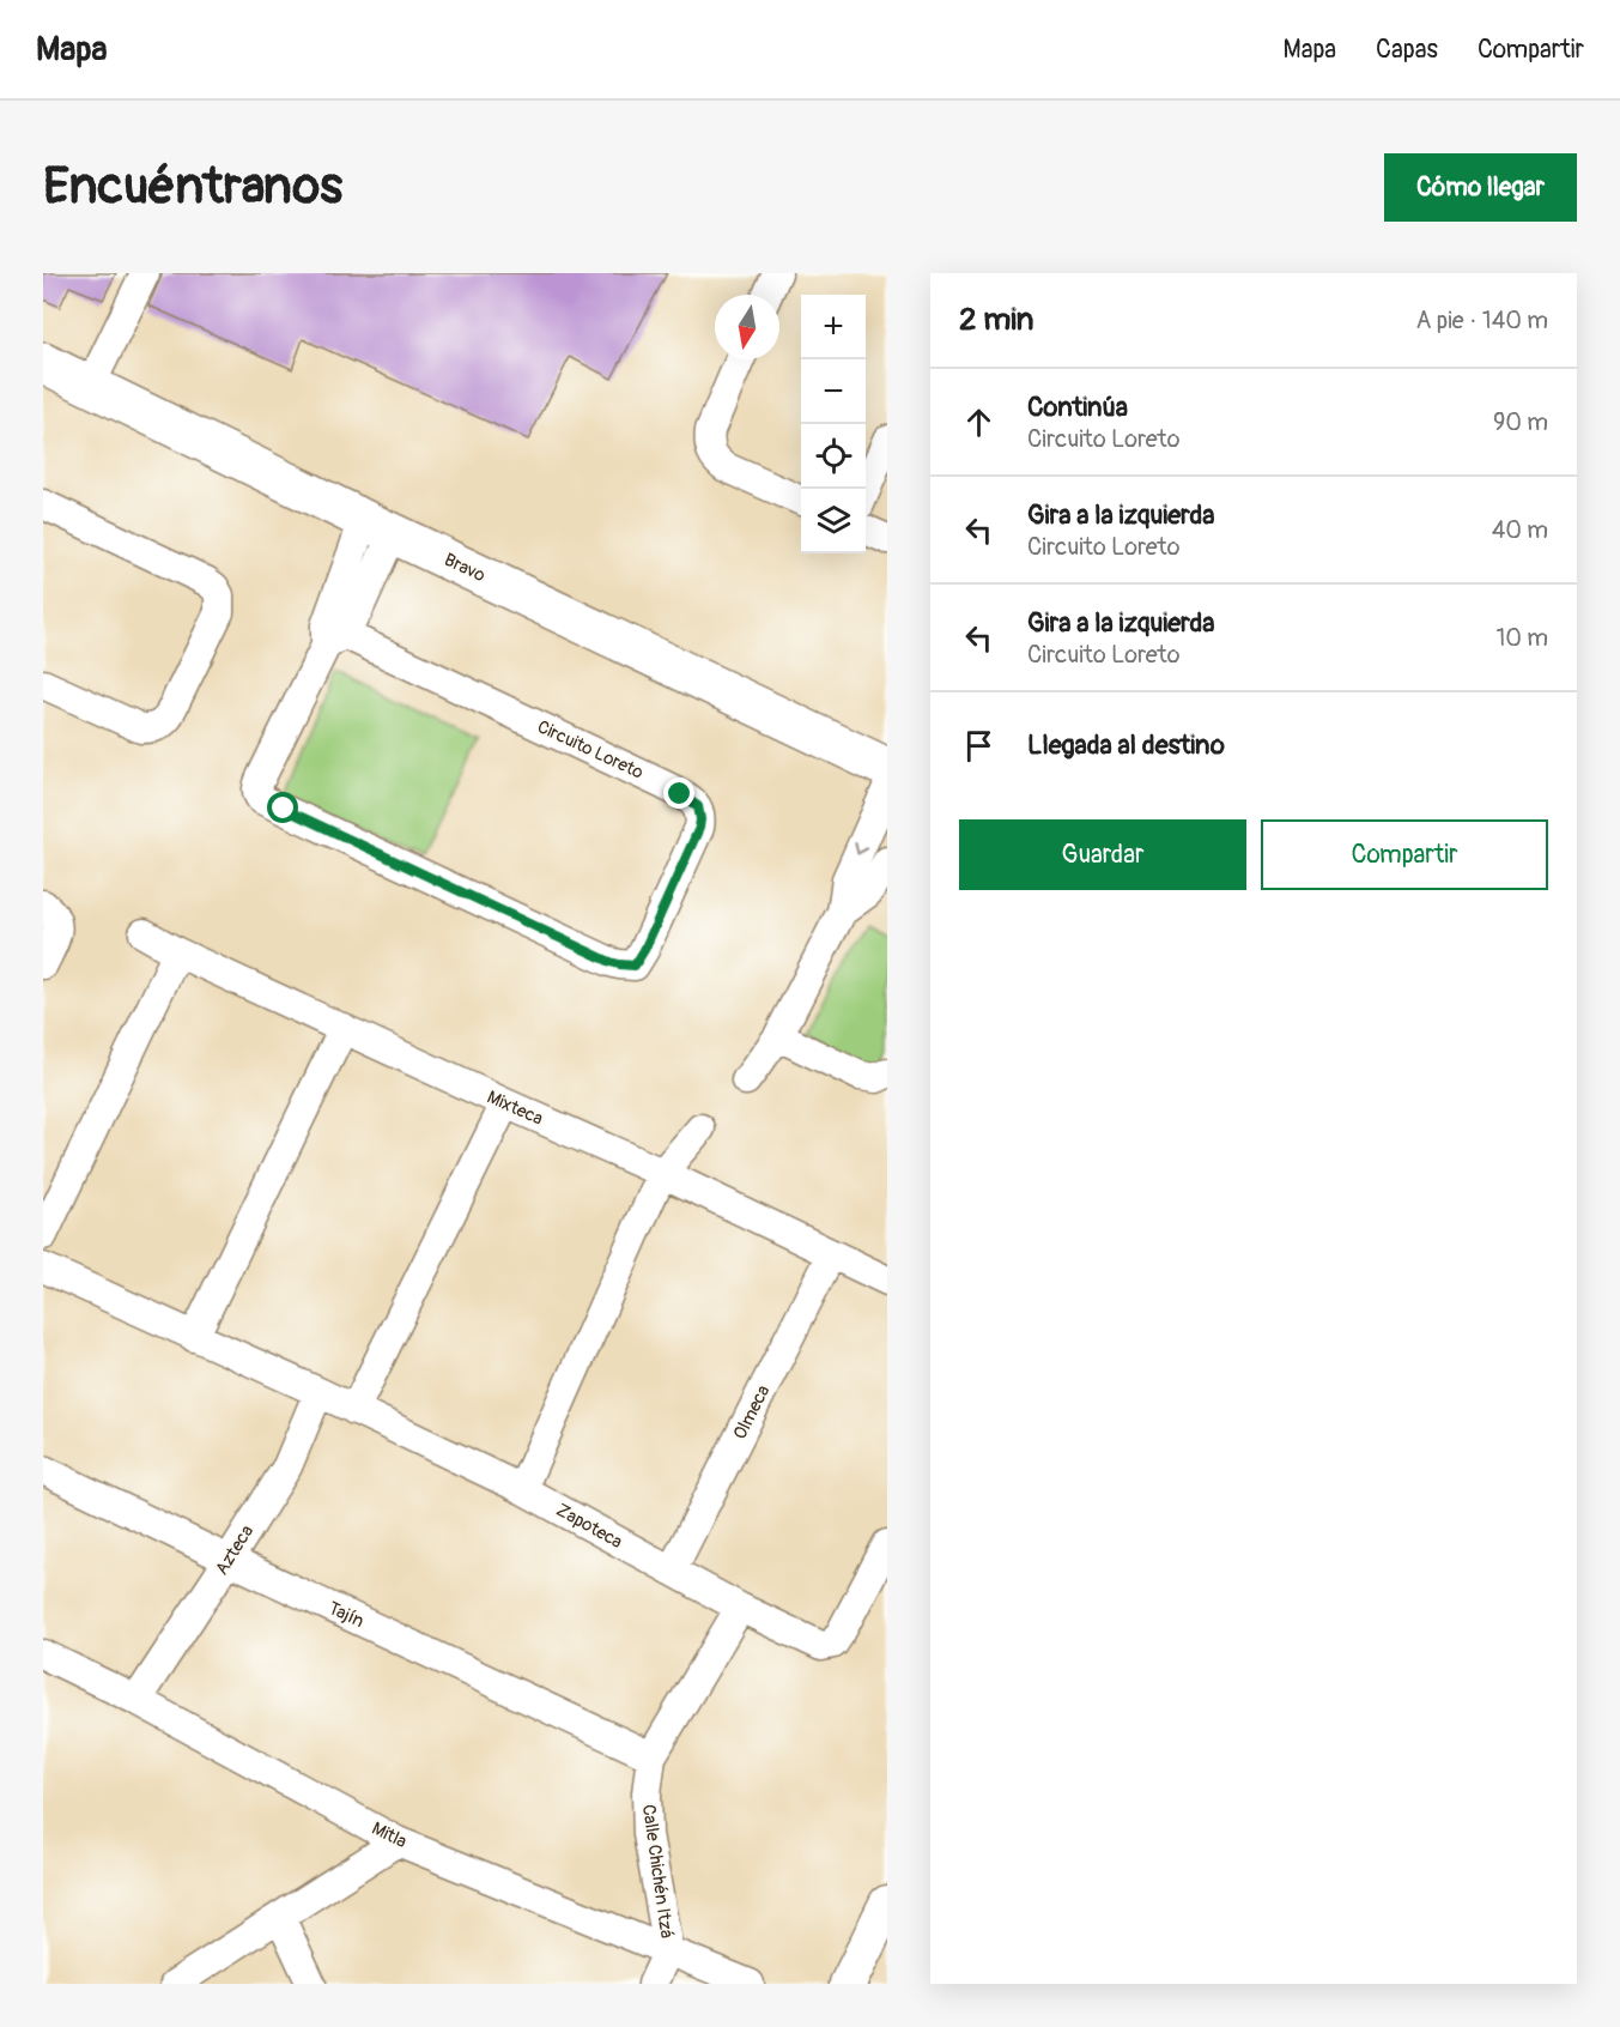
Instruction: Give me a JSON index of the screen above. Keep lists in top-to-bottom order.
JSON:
{
  "streets": {
    "main road": ["Bravo"],
    "street": [
      "Circuito Loreto",
      "Mixteca",
      "Olmeca",
      "Zapoteca",
      "Azteca",
      "Tajín",
      "Mitla",
      "Calle Chichén Itzá"
    ]
  },
  "crossings": [
    ["Mixteca", "Olmeca"],
    ["Olmeca", "Zapoteca"],
    ["Zapoteca", "Azteca"],
    ["Zapoteca", "Calle Chichén Itzá"],
    ["Azteca", "Tajín"],
    ["Azteca", "Mitla"],
    ["Tajín", "Calle Chichén Itzá"],
    ["Mitla", "Calle Chichén Itzá"]
  ],
  "north": "bottom",
  "page": {
    "header": "Mapa",
    "nav": ["Mapa", "Capas", "Compartir"],
    "buttons": [
      "Cómo llegar",
      ["Guardar", "Compartir"]
    ],
    "title": "Encuéntranos",
    "heading": ["2 min", "A pie · 140 m"],
    "map_buttons": ["+", "−"],
    "list": [
      ["Continúa", "Circuito Loreto", "90 m"],
      ["Gira a la izquierda", "Circuito Loreto", "40 m"],
      ["Gira a la izquierda", "Circuito Loreto", "10 m"],
      "Llegada al destino"
    ]
  }
}
